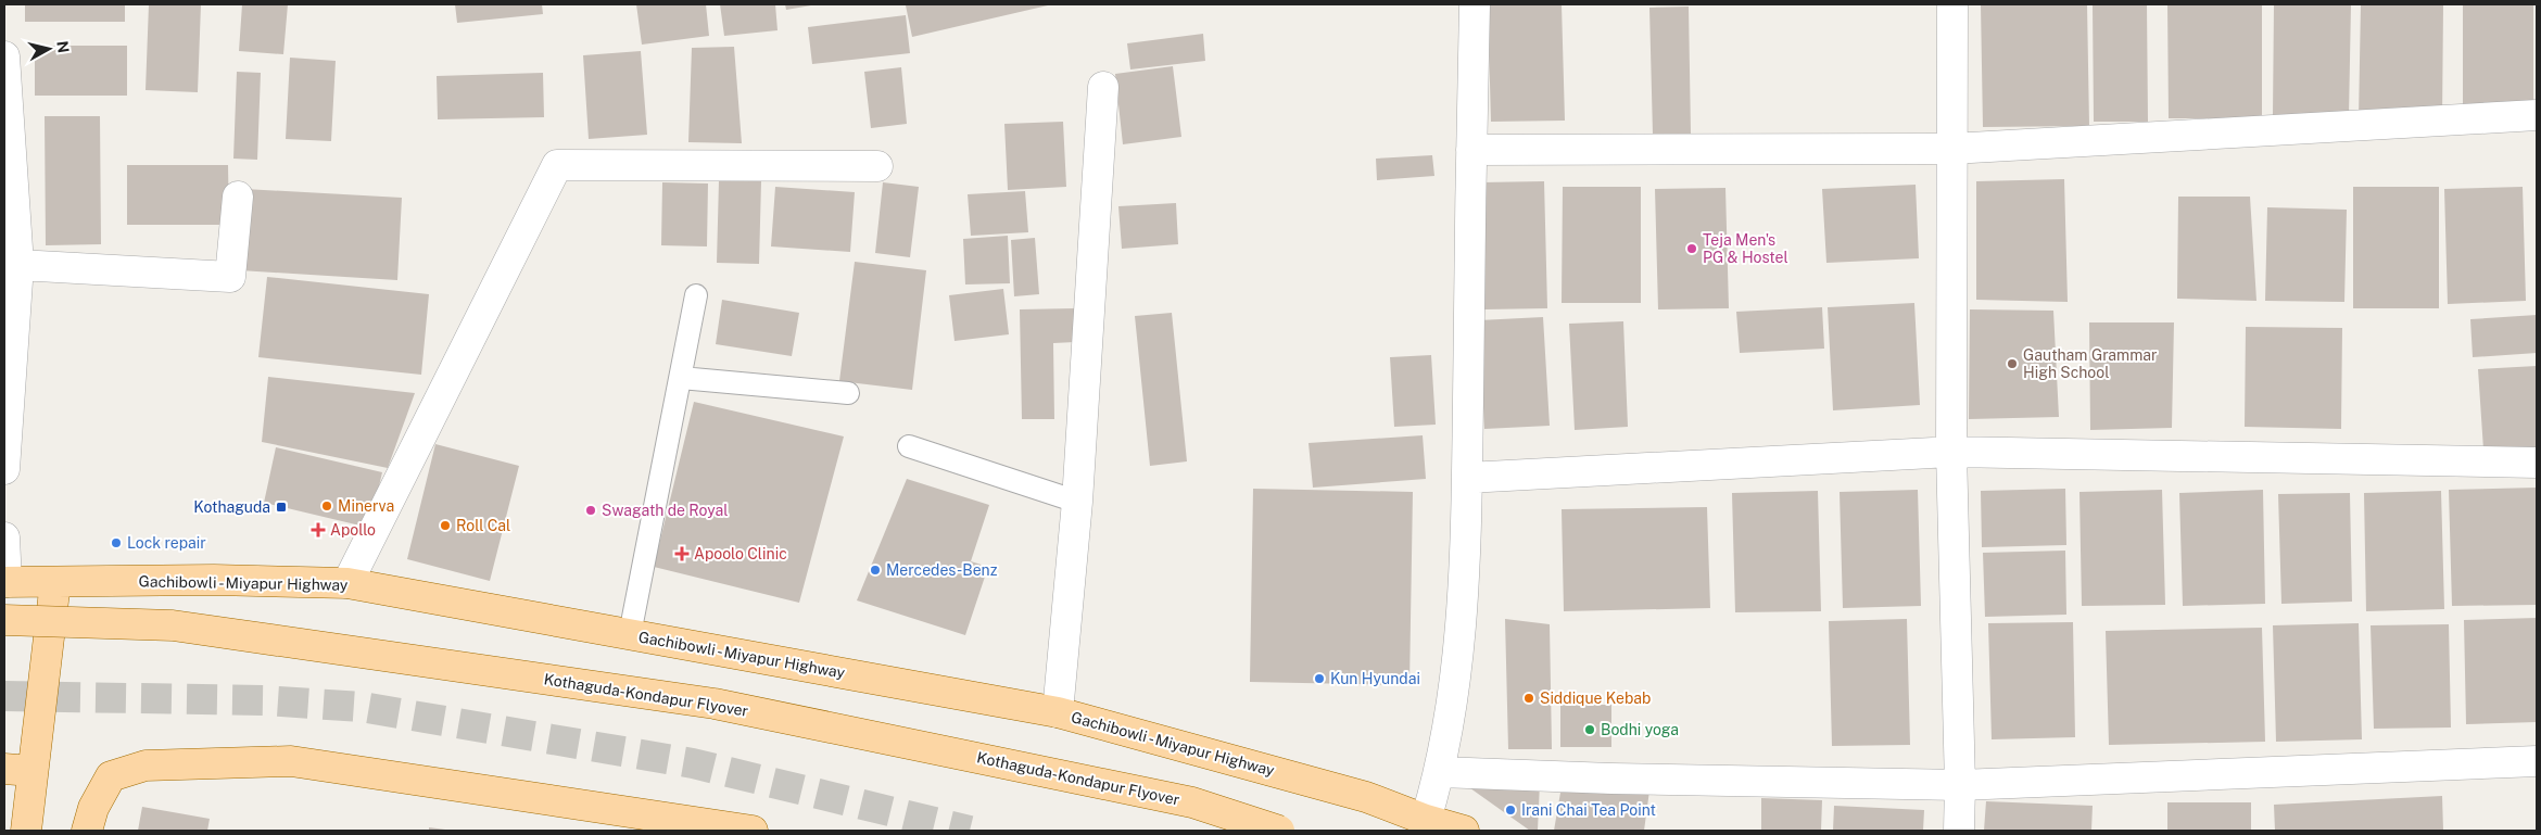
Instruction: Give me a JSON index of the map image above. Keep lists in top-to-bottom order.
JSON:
{
  "streets": {
    "main road": ["Gachibowli - Miyapur Highway", "Kothaguda-Kondapur Flyover"]
  },
  "places": {
    "other": [
      "Teja Men's PG & Hostel",
      "Gautham Grammar High School",
      "Minerva",
      "Swagath de Royal",
      "Roll Cal",
      "Lock repair",
      "Mercedes-Benz",
      "Kun Hyundai",
      "Siddique Kebab",
      "Bodhi yoga",
      "Irani Chai Tea Point"
    ],
    "transit": ["Kothaguda"],
    "health": ["Apollo", "Apoolo Clinic"]
  },
  "north": "right"
}
